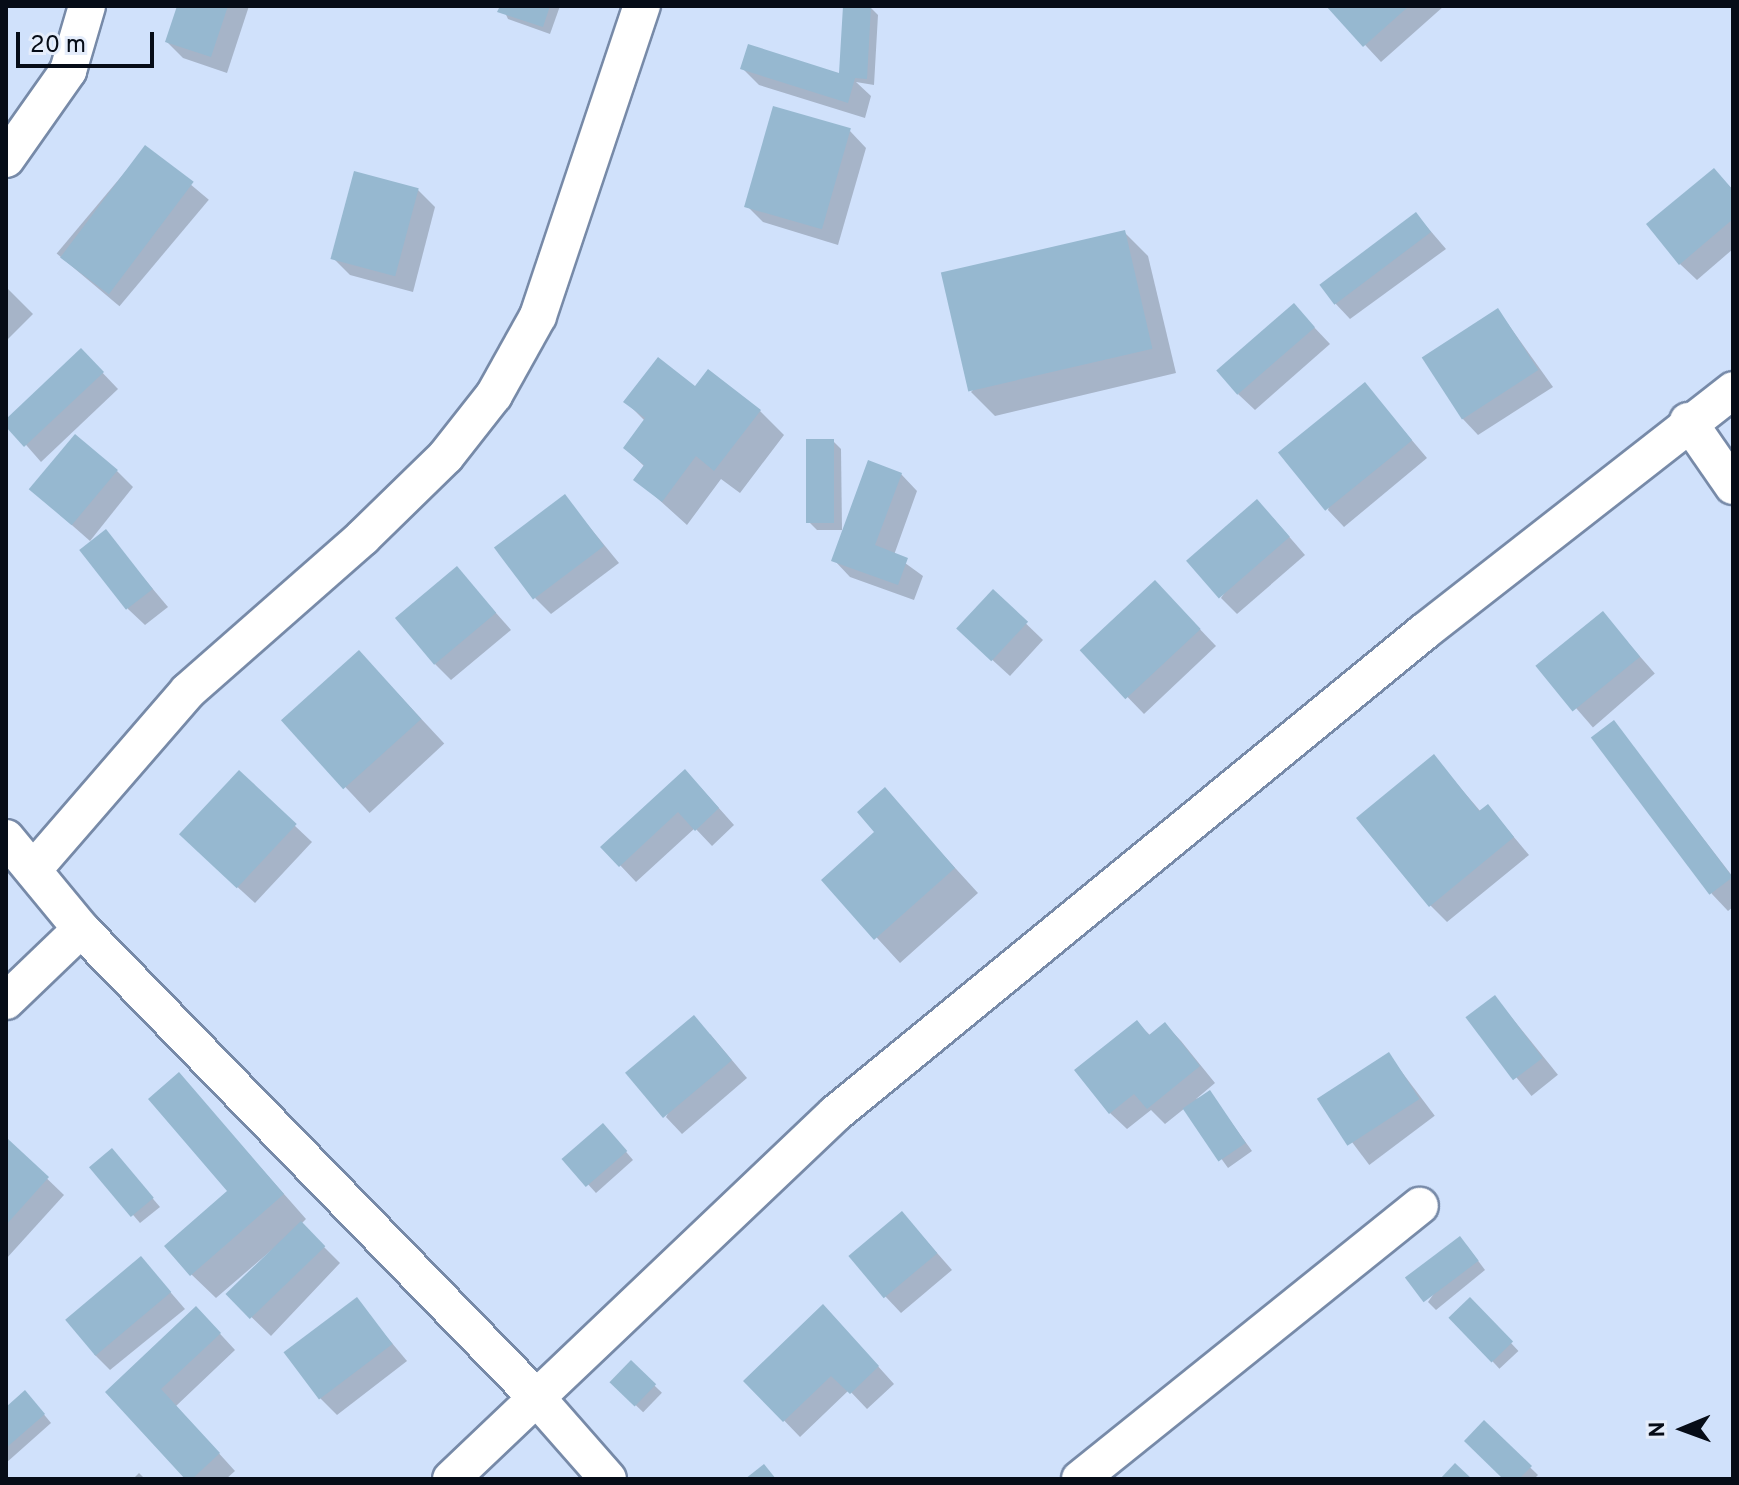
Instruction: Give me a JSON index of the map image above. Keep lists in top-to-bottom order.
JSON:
{
  "scale_bar": "20 m",
  "north": "left"
}
